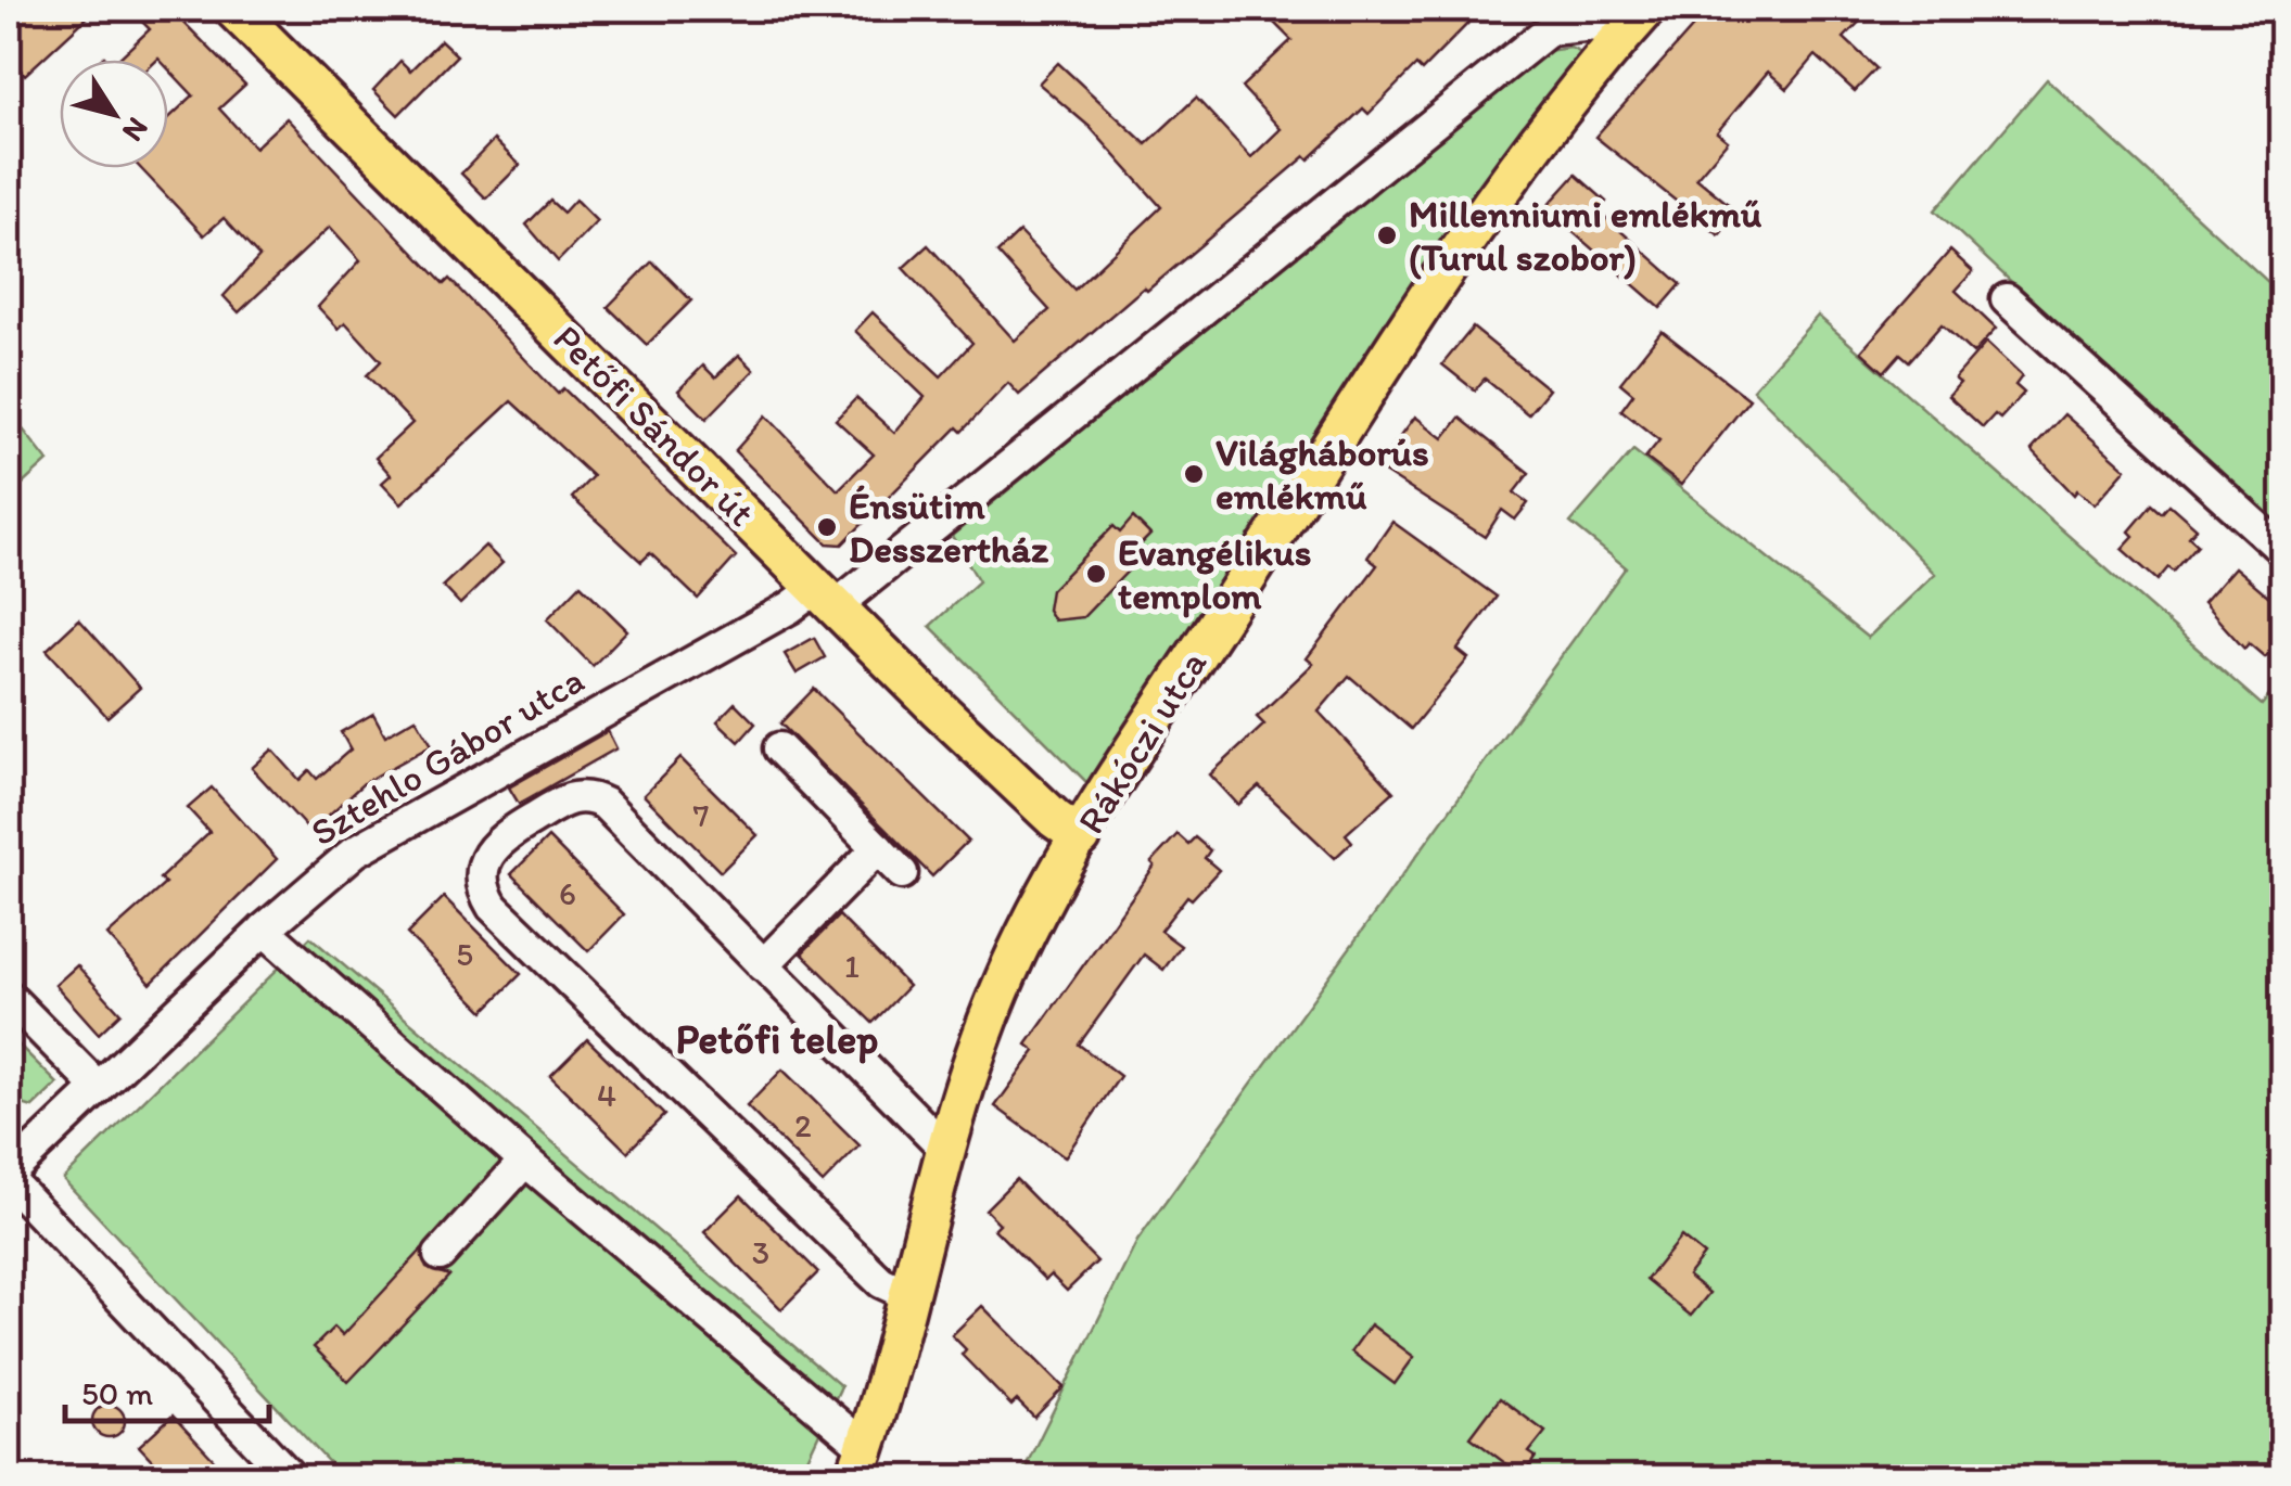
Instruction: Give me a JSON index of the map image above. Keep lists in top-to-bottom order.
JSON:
{
  "streets": {
    "main road": ["Petőfi Sándor út", "Rákóczi utca"],
    "street": ["Sztehlo Gábor utca"]
  },
  "crossings": [
    ["Petőfi Sándor út", "Rákóczi utca"],
    ["Petőfi Sándor út", "Sztehlo Gábor utca"],
    ["Rákóczi utca", "Sztehlo Gábor utca"]
  ],
  "districts": ["Petőfi telep"],
  "places": [
    "Millenniumi emlékmű (Turul szobor)",
    "Világháborús emlékmű",
    "Énsütim Desszertház",
    "Evangélikus templom"
  ],
  "house_numbers": [
    "7",
    "6",
    "5",
    "1",
    "4",
    "2",
    "3"
  ],
  "scale_bar": "50 m",
  "north": "bottom right"
}
